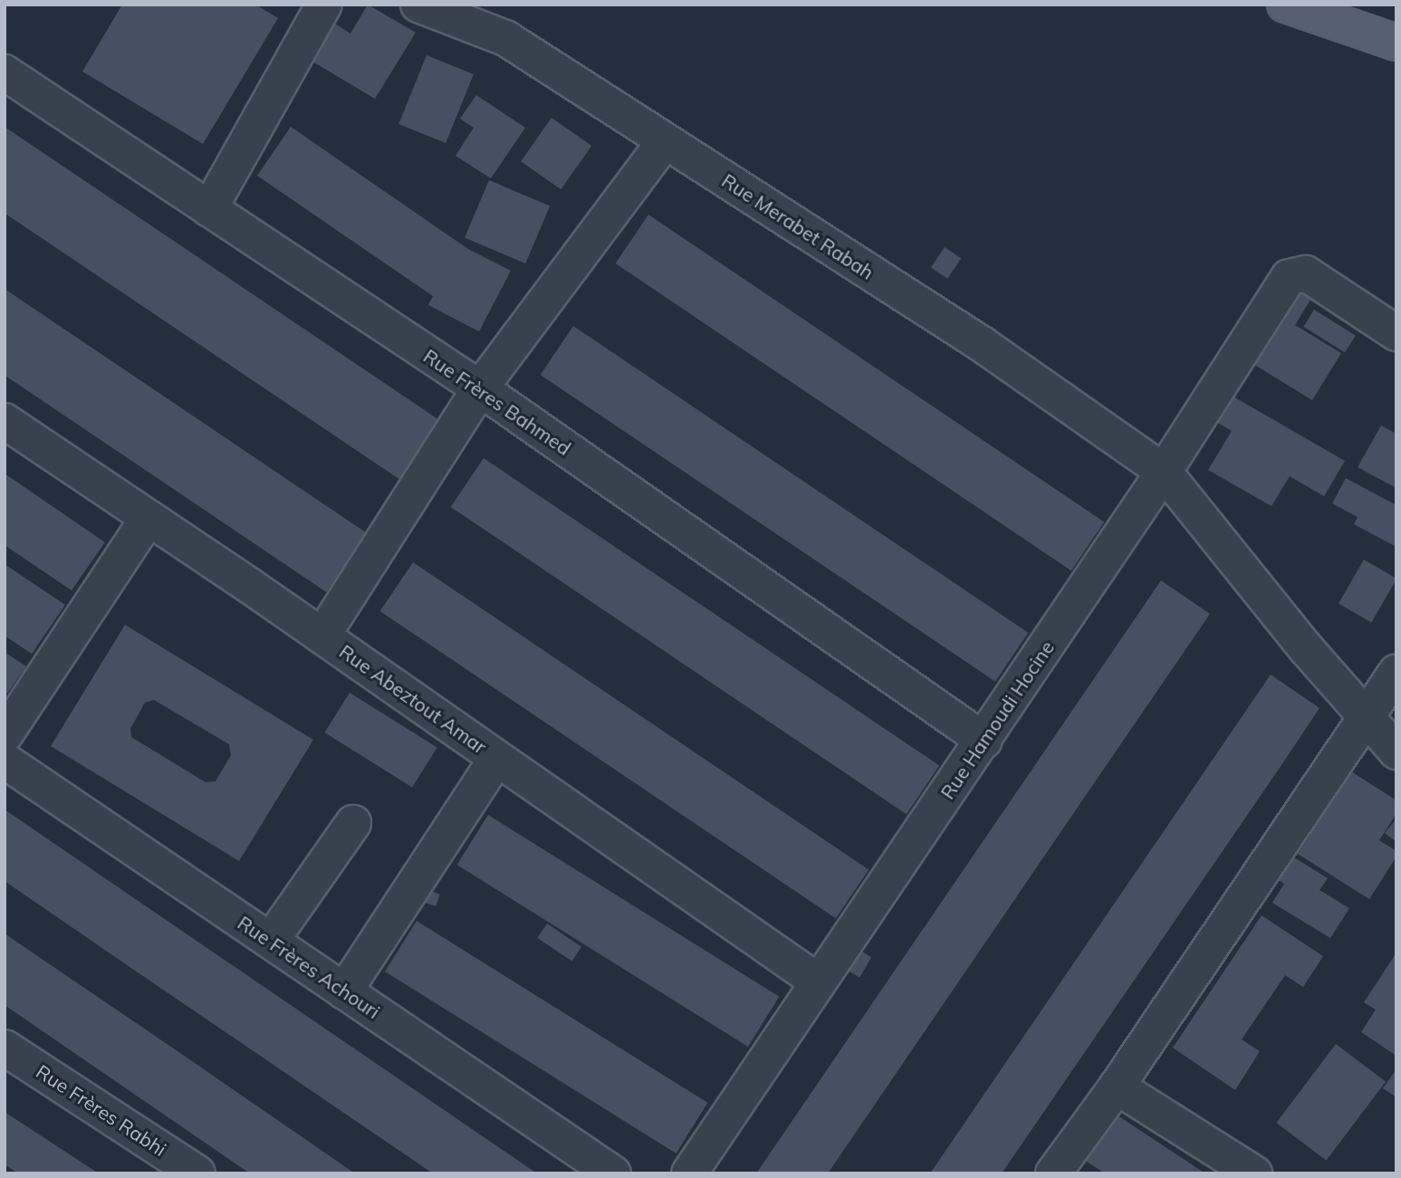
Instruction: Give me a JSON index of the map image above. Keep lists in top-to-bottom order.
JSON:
{
  "streets": {
    "street": [
      "Rue Merabet Rabah",
      "Rue Frères Bahmed",
      "Rue Abeztout Amar",
      "Rue Hamoudi Hocine",
      "Rue Frères Achouri",
      "Rue Frères Rabhi"
    ]
  },
  "crossings": [
    ["Rue Merabet Rabah", "Rue Hamoudi Hocine"],
    ["Rue Frères Bahmed", "Rue Hamoudi Hocine"],
    ["Rue Abeztout Amar", "Rue Hamoudi Hocine"]
  ]
}
